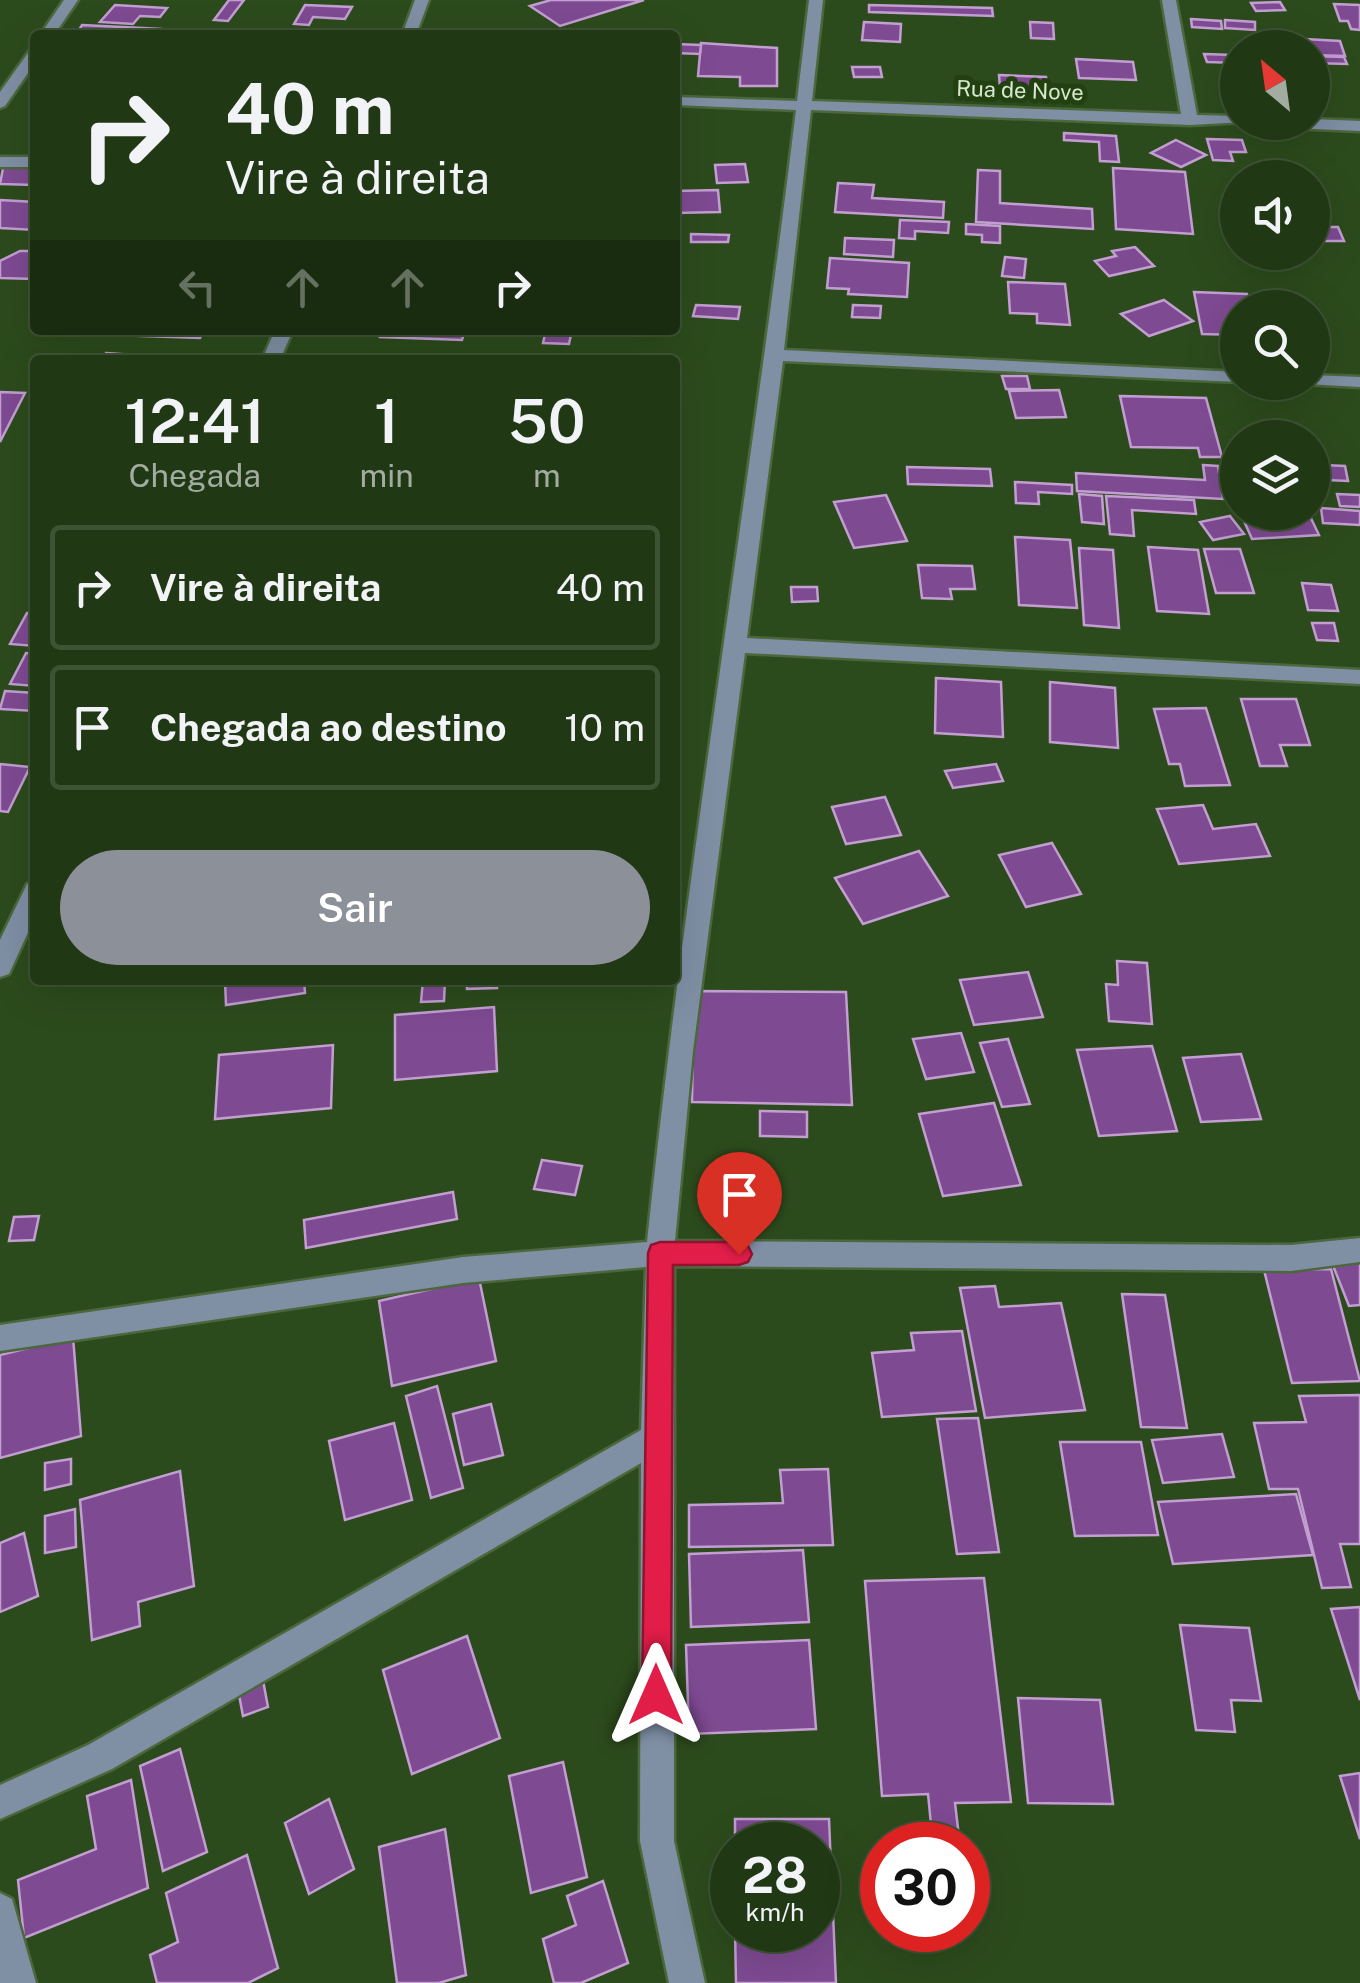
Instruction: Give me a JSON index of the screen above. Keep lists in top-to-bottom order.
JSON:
{
  "streets": {
    "street": ["Rua de Nove"]
  },
  "north": "top left",
  "page": {
    "turn": ["40 m", "Vire à direita"],
    "eta": [
      "12:41",
      "Chegada",
      "1",
      "min",
      "50",
      "m"
    ],
    "list": [
      {
        "name": "Vire à direita",
        "value": "40 m"
      },
      {
        "name": "Chegada ao destino",
        "value": "10 m"
      }
    ],
    "buttons": "Sair",
    "speed": "28 km/h",
    "limit": "30"
  }
}
